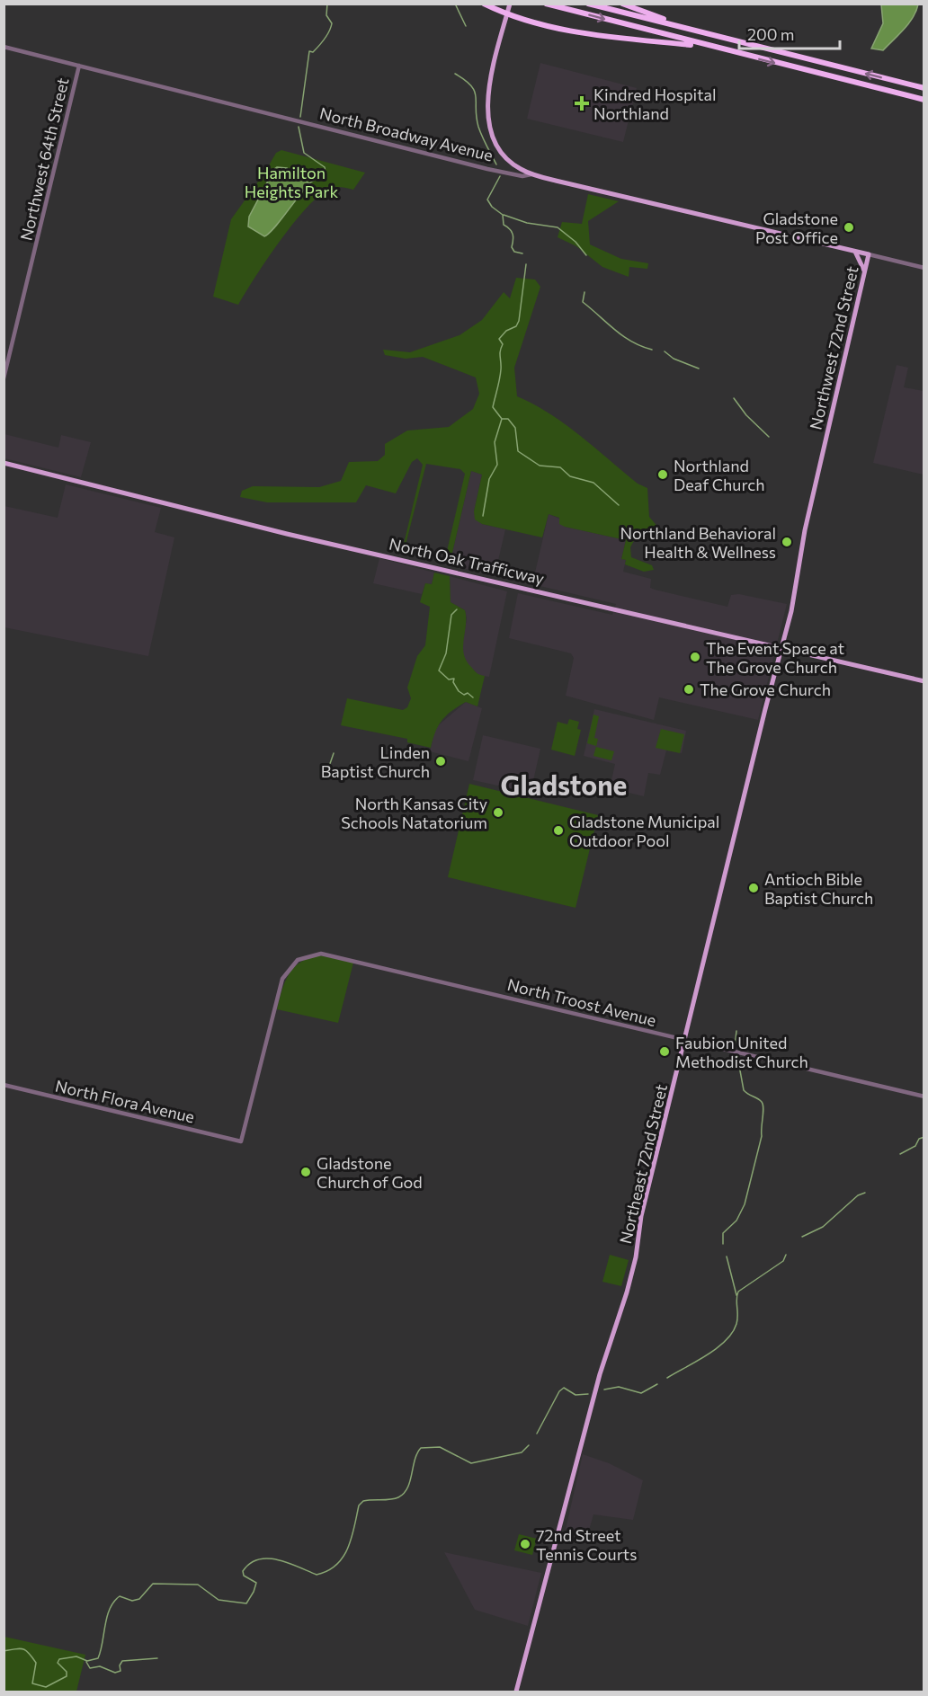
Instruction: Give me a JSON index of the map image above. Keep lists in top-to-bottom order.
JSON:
{
  "streets": {
    "main road": [
      "North Broadway Avenue",
      "Northwest 72nd Street",
      "North Oak Trafficway",
      "Northeast 72nd Street"
    ],
    "street": ["Northwest 64th Street", "North Troost Avenue", "North Flora Avenue"]
  },
  "crossings": [
    ["North Broadway Avenue", "Northwest 64th Street"],
    ["North Broadway Avenue", "Northwest 72nd Street"],
    ["Northwest 72nd Street", "Northeast 72nd Street"],
    ["North Oak Trafficway", "Northeast 72nd Street"],
    ["North Troost Avenue", "North Flora Avenue"],
    ["North Troost Avenue", "Northeast 72nd Street"]
  ],
  "districts": ["Gladstone"],
  "parks": ["Hamilton Heights Park"],
  "places": {
    "health": ["Kindred Hospital Northland"],
    "other": [
      "Gladstone Post Office",
      "Northland Deaf Church",
      "Northland Behavioral Health & Wellness",
      "The Event Space at The Grove Church",
      "The Grove Church",
      "Linden Baptist Church",
      "North Kansas City Schools Natatorium",
      "Gladstone Municipal Outdoor Pool",
      "Antioch Bible Baptist Church",
      "Faubion United Methodist Church",
      "Gladstone Church of God",
      "72nd Street Tennis Courts"
    ]
  },
  "scale_bar": "200 m"
}
